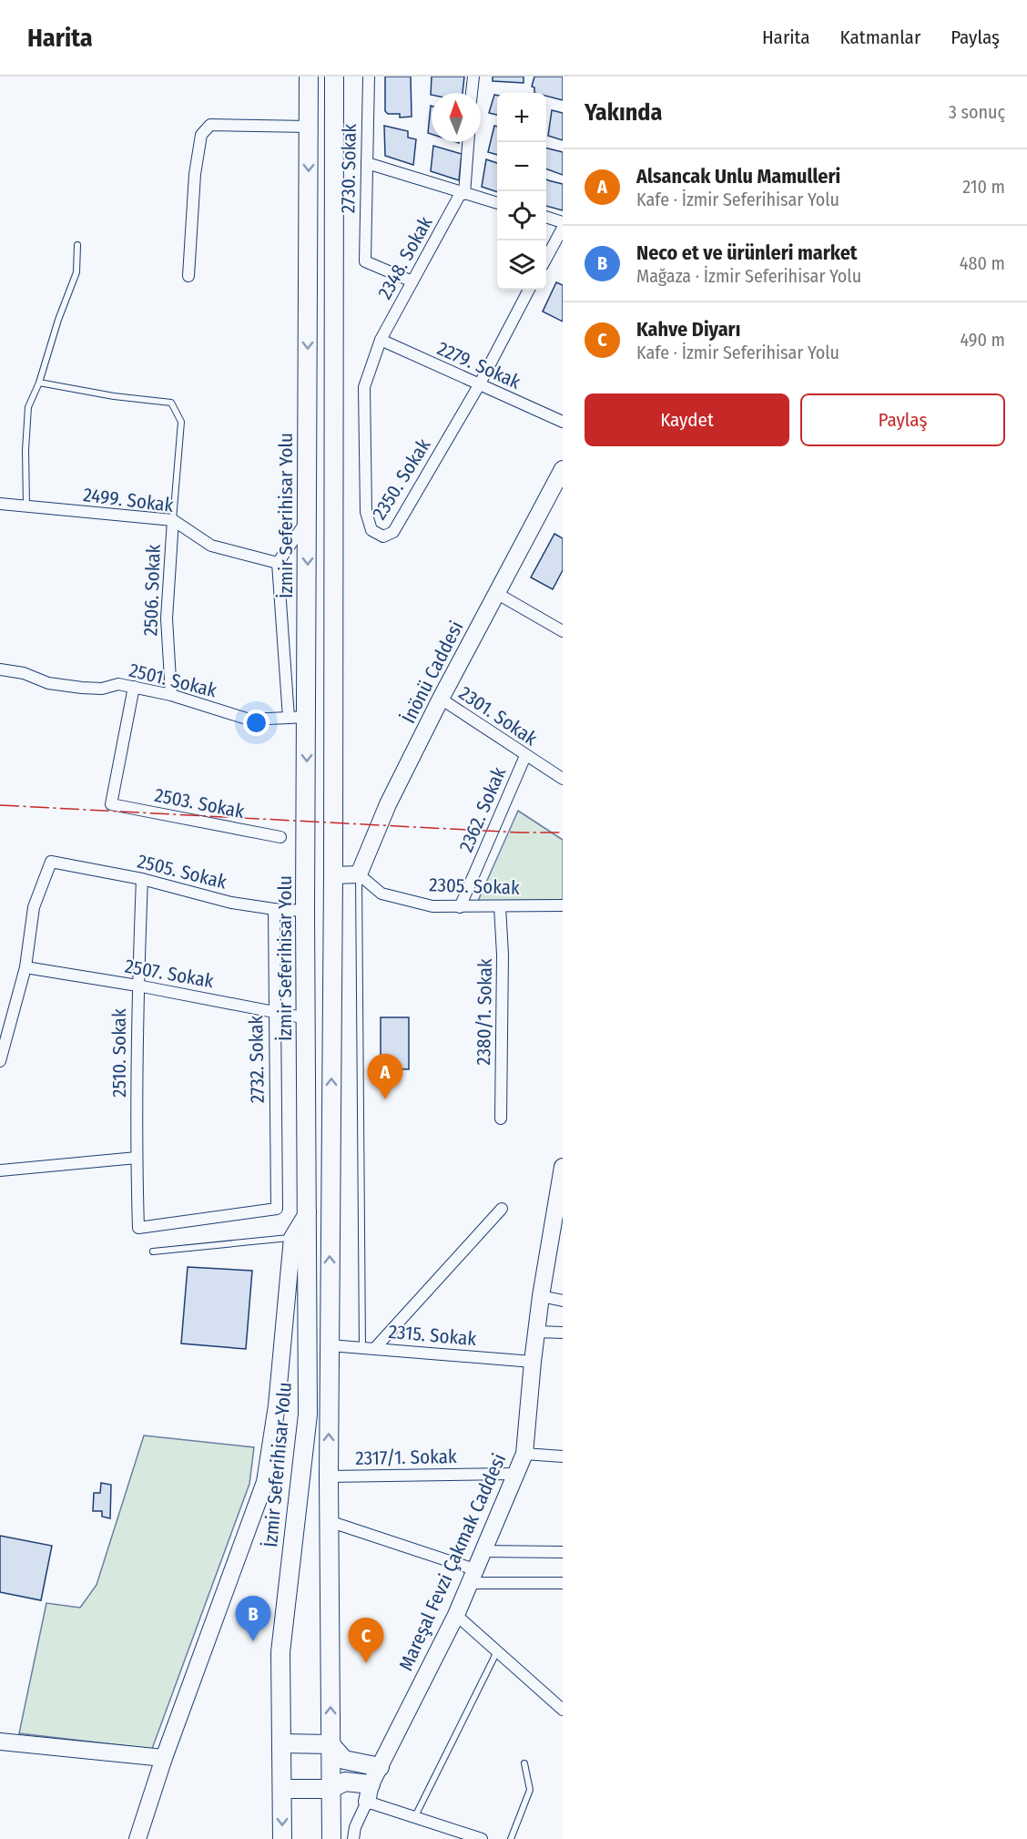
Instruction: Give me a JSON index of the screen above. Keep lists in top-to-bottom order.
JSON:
{
  "streets": {
    "main road": ["İzmir Seferihisar Yolu"],
    "street": [
      "2730. Sokak",
      "2348. Sokak",
      "2279. Sokak",
      "2350. Sokak",
      "2499. Sokak",
      "2506. Sokak",
      "İnönü Caddesi",
      "2501. Sokak",
      "2301. Sokak",
      "2503. Sokak",
      "2362. Sokak",
      "2505. Sokak",
      "2305. Sokak",
      "2507. Sokak",
      "2380/1. Sokak",
      "2510. Sokak",
      "2732. Sokak",
      "2315. Sokak",
      "2317/1. Sokak",
      "Mareşal Fevzi Çakmak Caddesi"
    ]
  },
  "crossings": [
    ["2730. Sokak", "2348. Sokak"],
    ["2348. Sokak", "2279. Sokak"],
    ["2348. Sokak", "2350. Sokak"],
    ["2279. Sokak", "2350. Sokak"],
    ["2499. Sokak", "2506. Sokak"],
    ["İzmir Seferihisar Yolu", "2501. Sokak"],
    ["İzmir Seferihisar Yolu", "2505. Sokak"],
    ["İzmir Seferihisar Yolu", "2507. Sokak"],
    ["2506. Sokak", "2501. Sokak"],
    ["İnönü Caddesi", "2301. Sokak"],
    ["İnönü Caddesi", "2305. Sokak"],
    ["2501. Sokak", "2503. Sokak"],
    ["2301. Sokak", "2362. Sokak"],
    ["2362. Sokak", "2305. Sokak"],
    ["2505. Sokak", "2507. Sokak"],
    ["2505. Sokak", "2510. Sokak"],
    ["2505. Sokak", "2732. Sokak"],
    ["2305. Sokak", "2380/1. Sokak"],
    ["2507. Sokak", "2510. Sokak"],
    ["2507. Sokak", "2732. Sokak"],
    ["2510. Sokak", "2732. Sokak"],
    ["2315. Sokak", "Mareşal Fevzi Çakmak Caddesi"],
    ["2317/1. Sokak", "Mareşal Fevzi Çakmak Caddesi"]
  ],
  "north": "top",
  "page": {
    "header": "Harita",
    "nav": ["Harita", "Katmanlar", "Paylaş"],
    "heading": ["Yakında", "3 sonuç"],
    "map_buttons": ["+", "−"],
    "list": [
      {
        "mark": "A",
        "name": "Alsancak Unlu Mamulleri",
        "note": "Kafe · İzmir Seferihisar Yolu",
        "value": "210 m"
      },
      {
        "mark": "B",
        "name": "Neco et ve ürünleri market",
        "note": "Mağaza · İzmir Seferihisar Yolu",
        "value": "480 m"
      },
      {
        "mark": "C",
        "name": "Kahve Diyarı",
        "note": "Kafe · İzmir Seferihisar Yolu",
        "value": "490 m"
      }
    ],
    "buttons": ["Kaydet", "Paylaş"],
    "pins": ["A", "B", "C"]
  }
}
